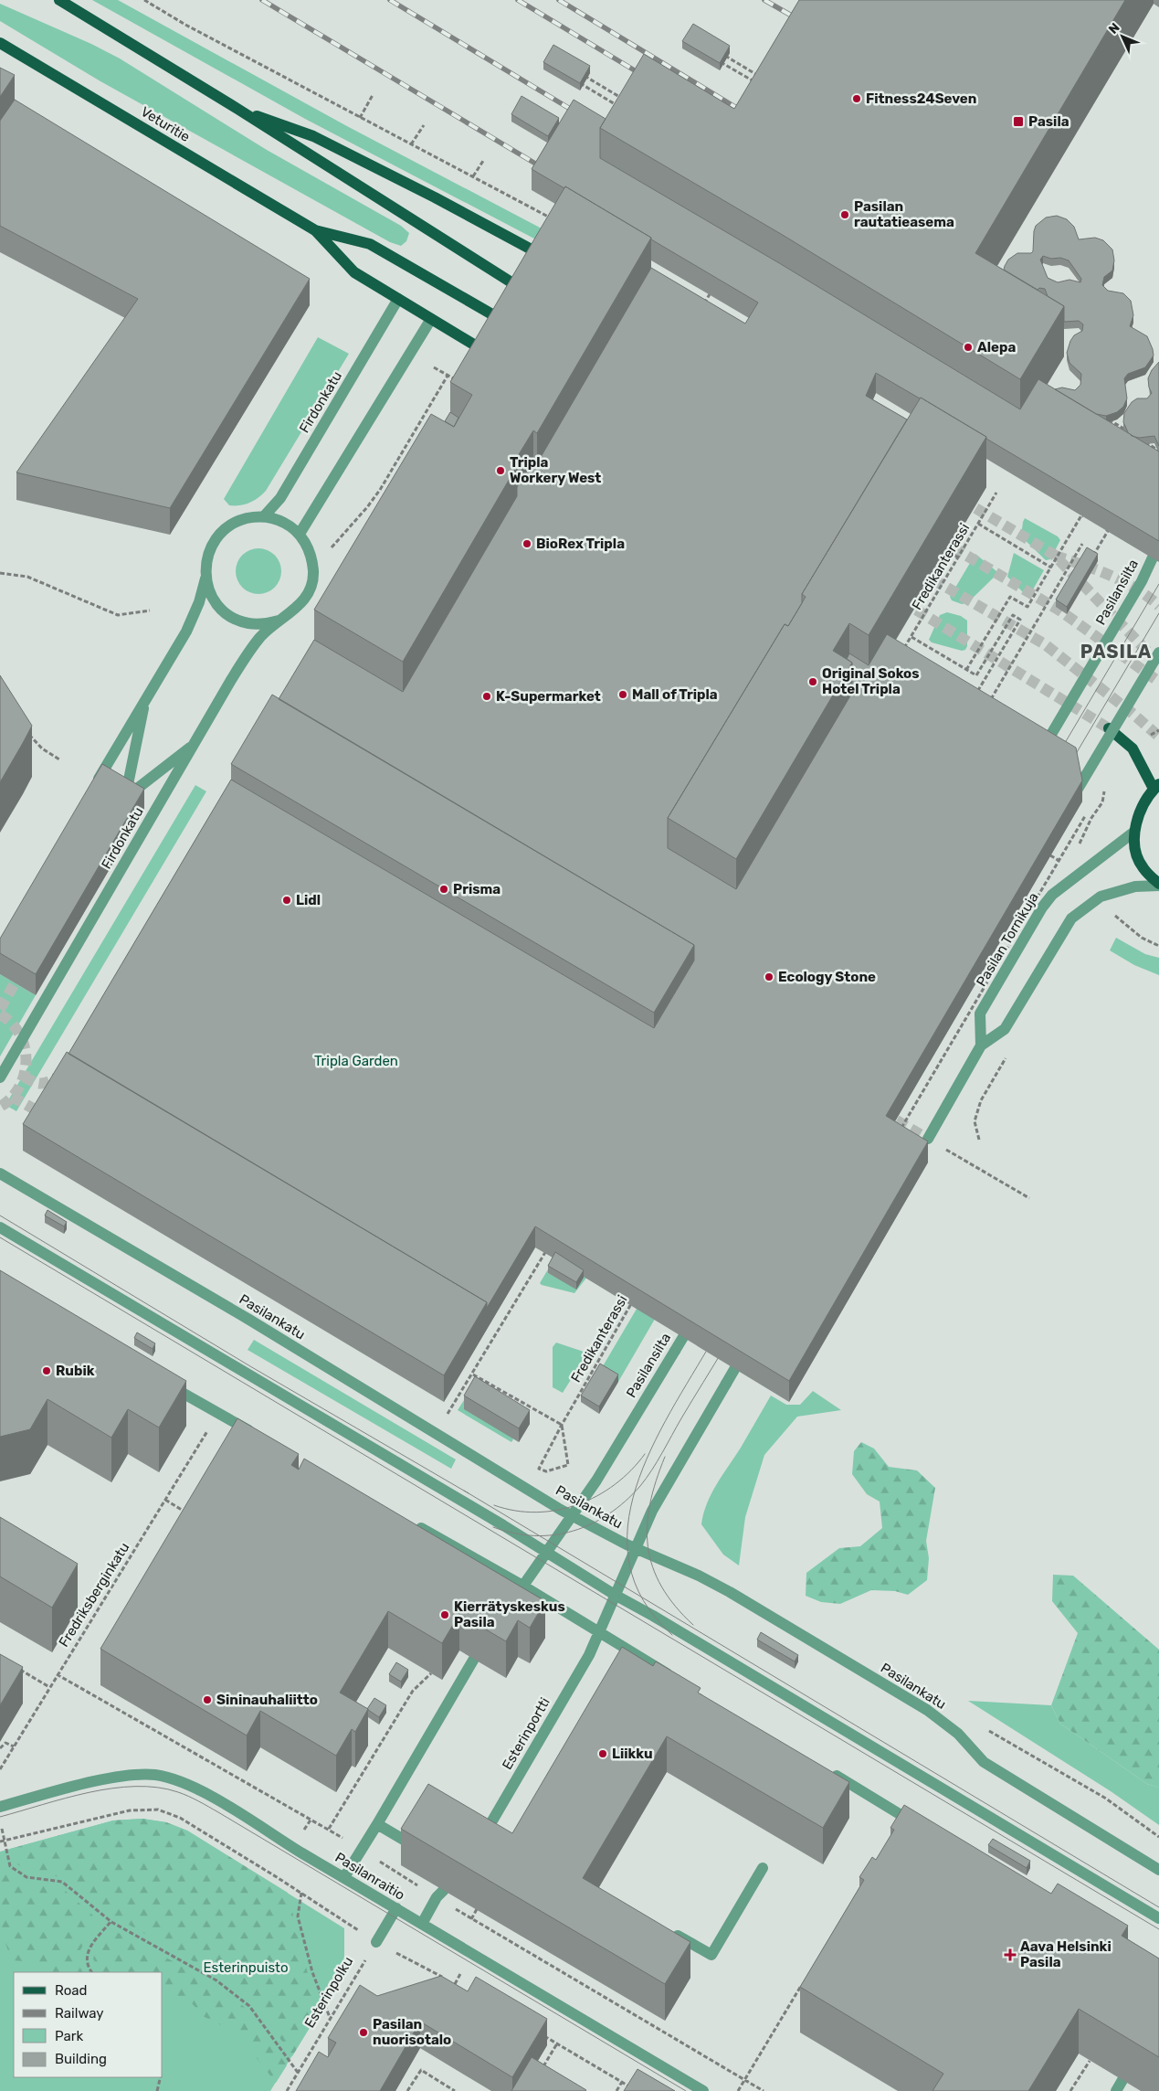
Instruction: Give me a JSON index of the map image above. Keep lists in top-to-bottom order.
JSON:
{
  "streets": {
    "main road": ["Veturitie"],
    "street": [
      "Firdonkatu",
      "Pasilansilta",
      "Pasilan Tornikuja",
      "Pasilankatu",
      "Esterinportti",
      "Pasilanraitio"
    ],
    "path": ["Fredikanterassi", "Fredriksberginkatu", "Esterinpolku"]
  },
  "crossings": [
    ["Veturitie", "Firdonkatu"],
    ["Pasilansilta", "Pasilankatu"],
    ["Pasilankatu", "Esterinportti"]
  ],
  "districts": ["PASILA"],
  "parks": ["Tripla Garden", "Esterinpuisto"],
  "places": {
    "other": [
      "Fitness24Seven",
      "Pasilan rautatieasema",
      "Alepa",
      "Tripla Workery West",
      "BioRex Tripla",
      "Original Sokos Hotel Tripla",
      "Mall of Tripla",
      "K-Supermarket",
      "Prisma",
      "Lidl",
      "Ecology Stone",
      "Rubik",
      "Kierrätyskeskus Pasila",
      "Sininauhaliitto",
      "Liikku",
      "Pasilan nuorisotalo"
    ],
    "transit": ["Pasila"],
    "health": ["Aava Helsinki Pasila"]
  },
  "legend": [
    "Road",
    "Railway",
    "Park",
    "Building"
  ],
  "north": "top left"
}
